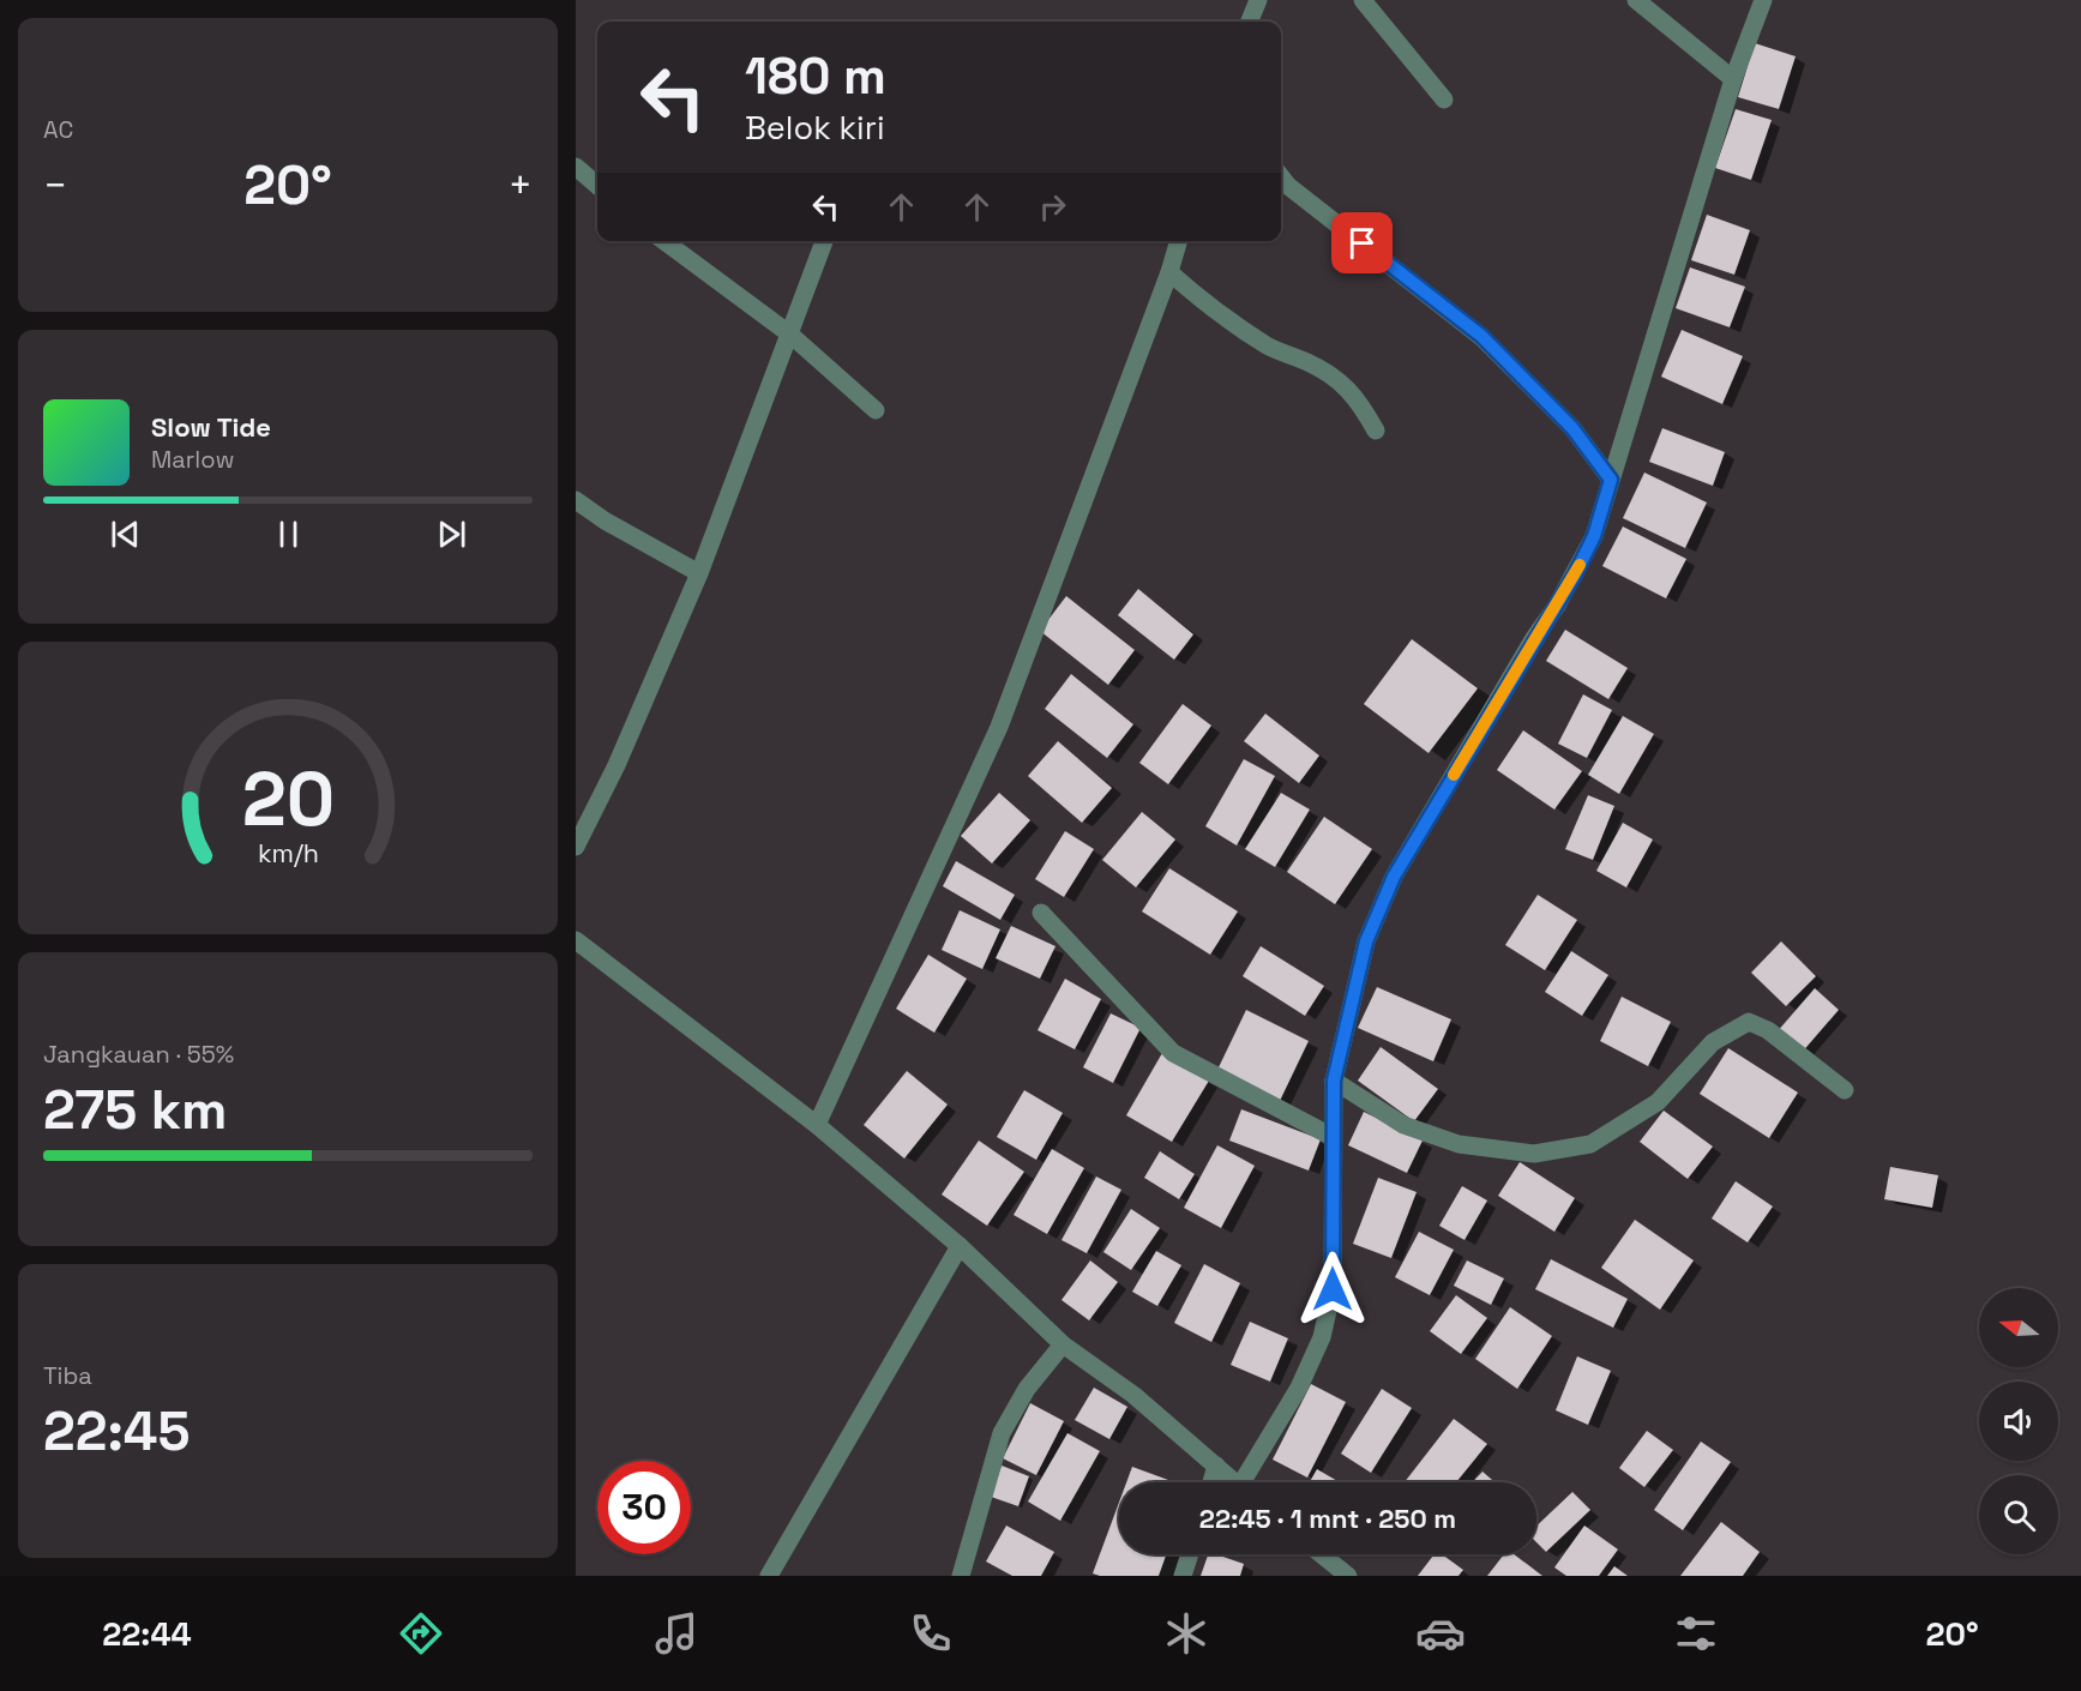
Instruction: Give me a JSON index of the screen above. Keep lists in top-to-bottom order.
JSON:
{
  "north": "left",
  "page": {
    "tile": [
      "AC",
      ["Jangkauan · 55%", "275 km"],
      ["Tiba", "22:45"]
    ],
    "turn": ["180 m", "Belok kiri"],
    "heat": ["−", "20°", "+"],
    "song": ["Slow Tide", "Marlow"],
    "limit": "30",
    "trip": "22:45 · 1 mnt · 250 m",
    "tabs": ["22:44", "20°"],
    "gauge": ["20", "km/h"]
  }
}
